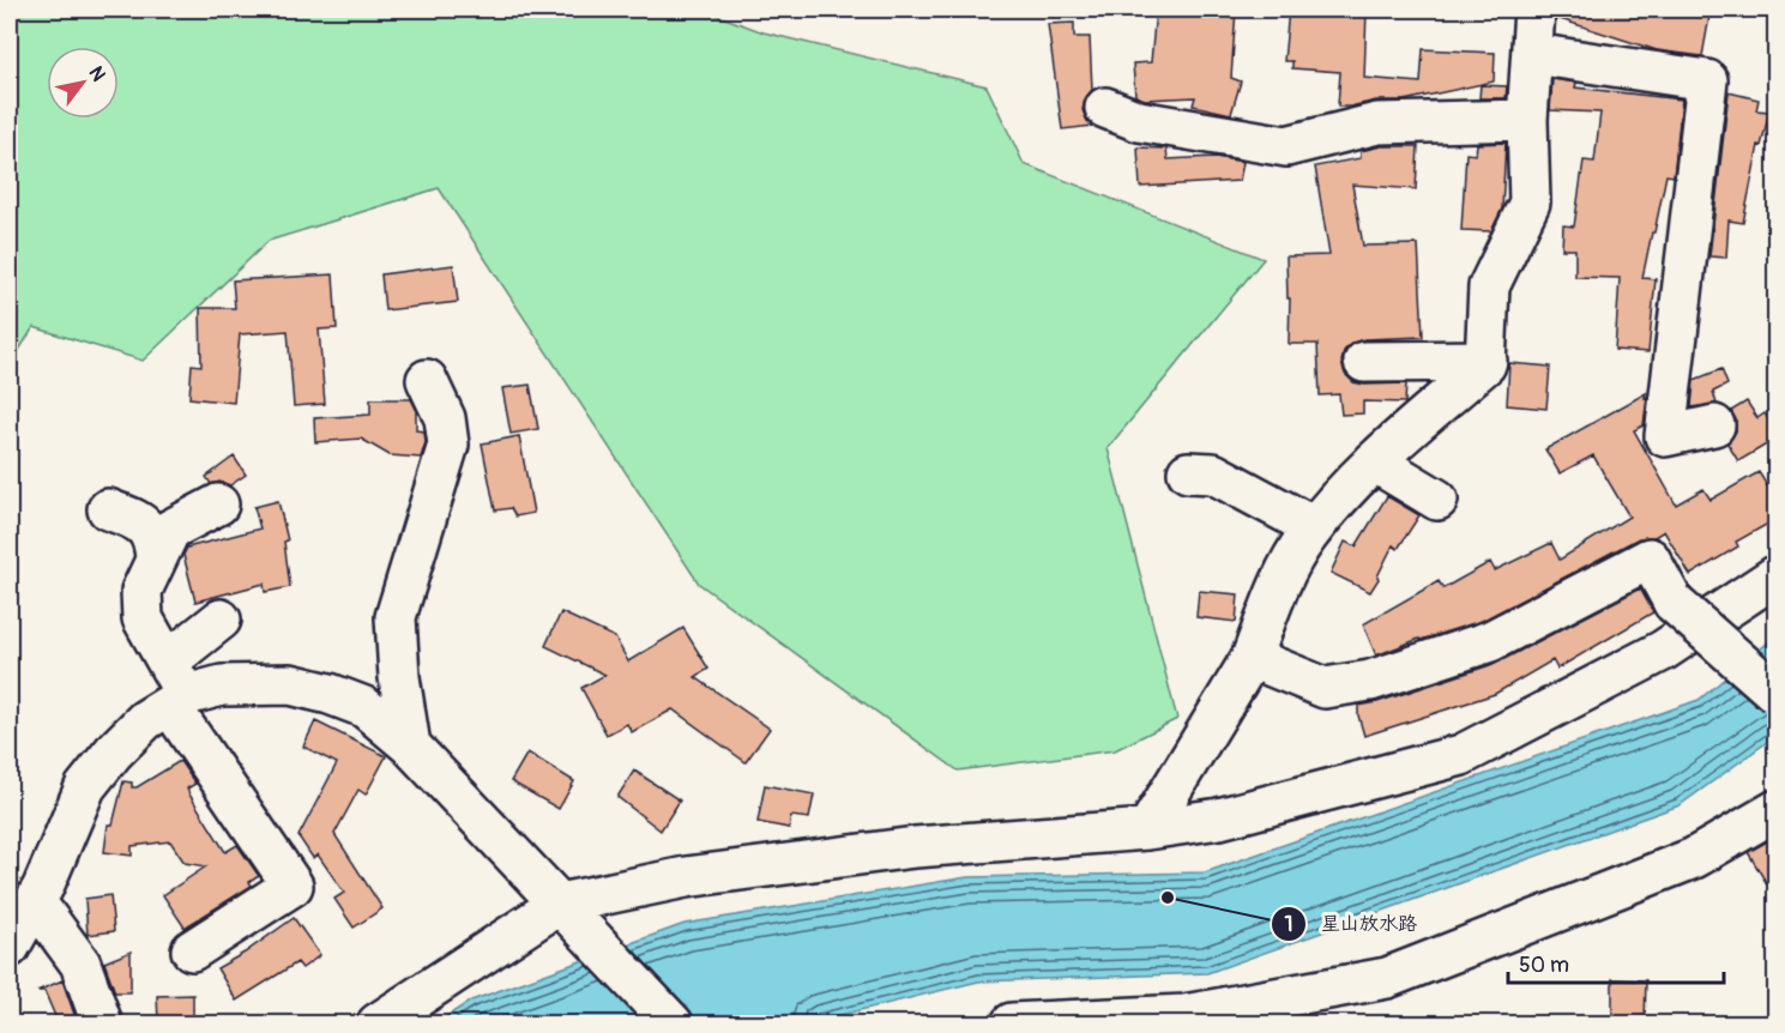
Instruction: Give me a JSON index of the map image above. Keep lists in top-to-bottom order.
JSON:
{
  "places": ["星山放水路"],
  "scale_bar": "50 m",
  "north": "top right"
}
